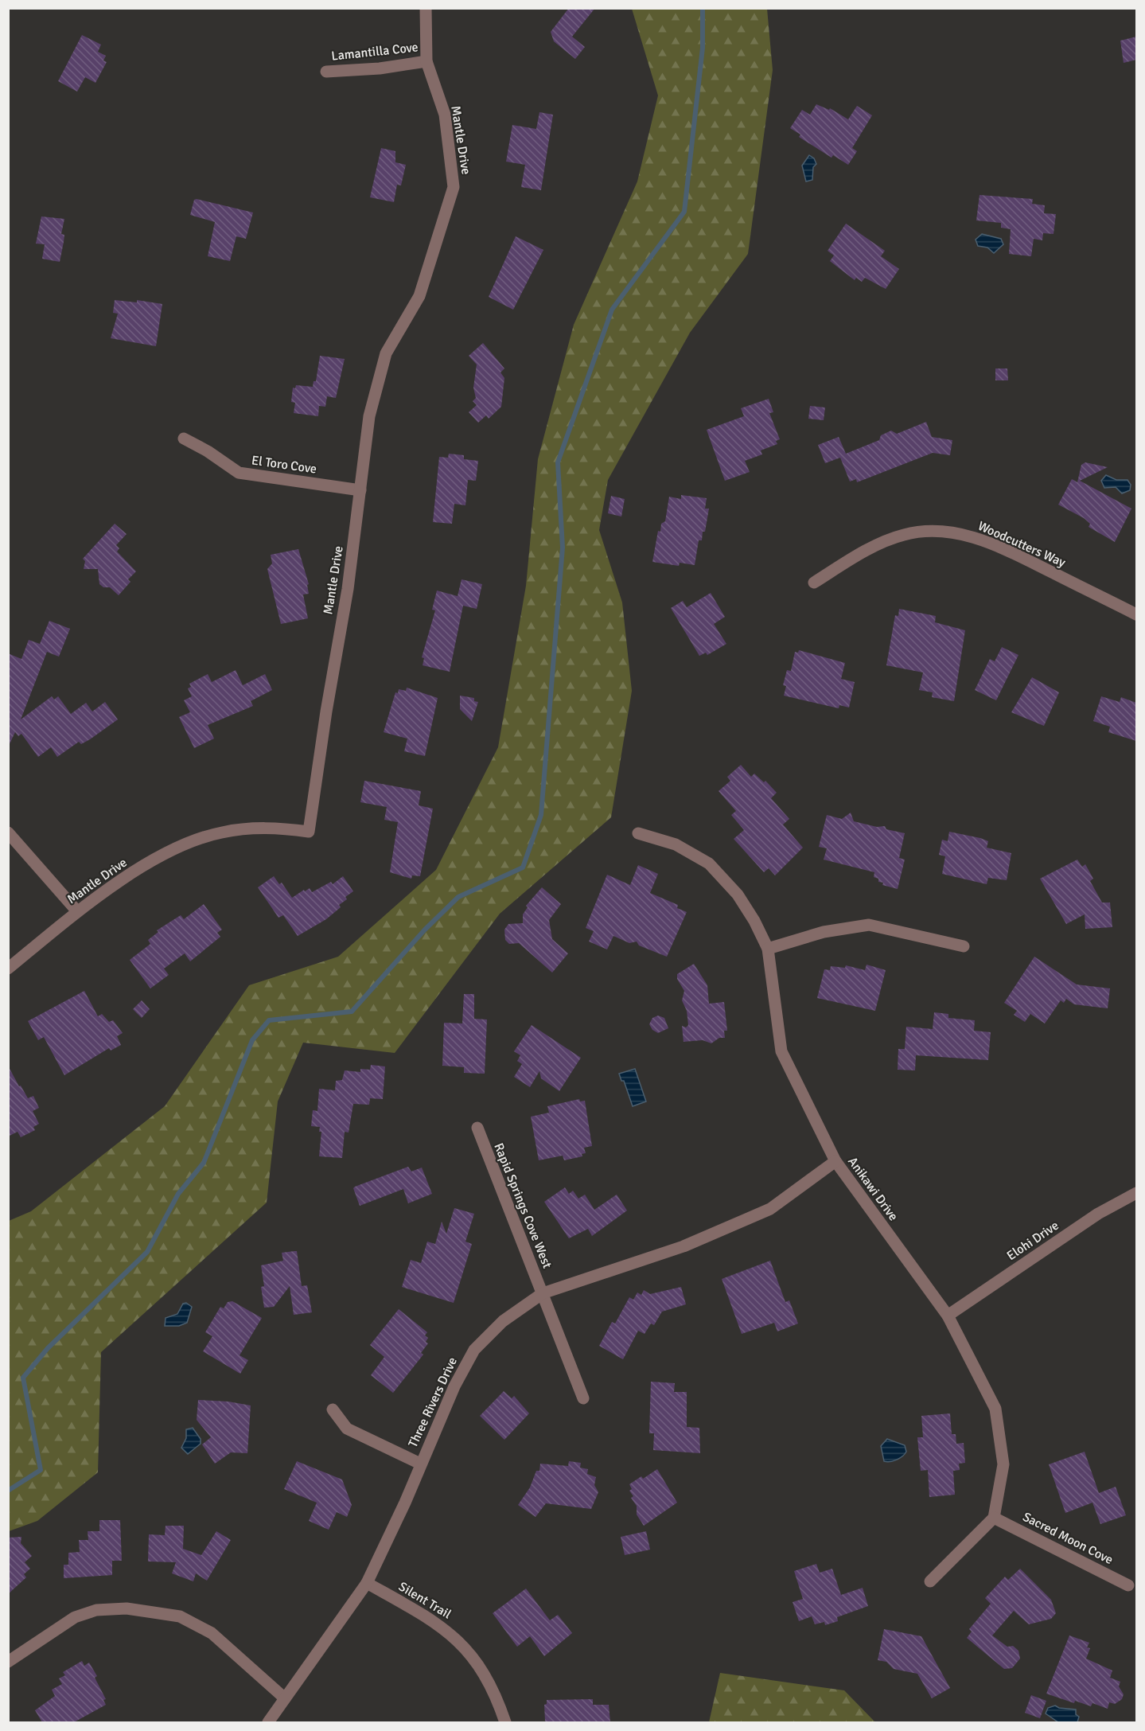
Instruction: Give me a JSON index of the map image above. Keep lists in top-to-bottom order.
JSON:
{
  "streets": {
    "street": [
      "Lamantilla Cove",
      "Mantle Drive",
      "El Toro Cove",
      "Woodcutters Way",
      "Anikawi Drive",
      "Rapid Springs Cove West",
      "Elohi Drive",
      "Three Rivers Drive",
      "Sacred Moon Cove",
      "Silent Trail"
    ]
  },
  "crossings": [
    ["Lamantilla Cove", "Mantle Drive"],
    ["Mantle Drive", "El Toro Cove"],
    ["Anikawi Drive", "Elohi Drive"],
    ["Anikawi Drive", "Three Rivers Drive"],
    ["Anikawi Drive", "Sacred Moon Cove"],
    ["Rapid Springs Cove West", "Three Rivers Drive"],
    ["Three Rivers Drive", "Silent Trail"]
  ]
}
